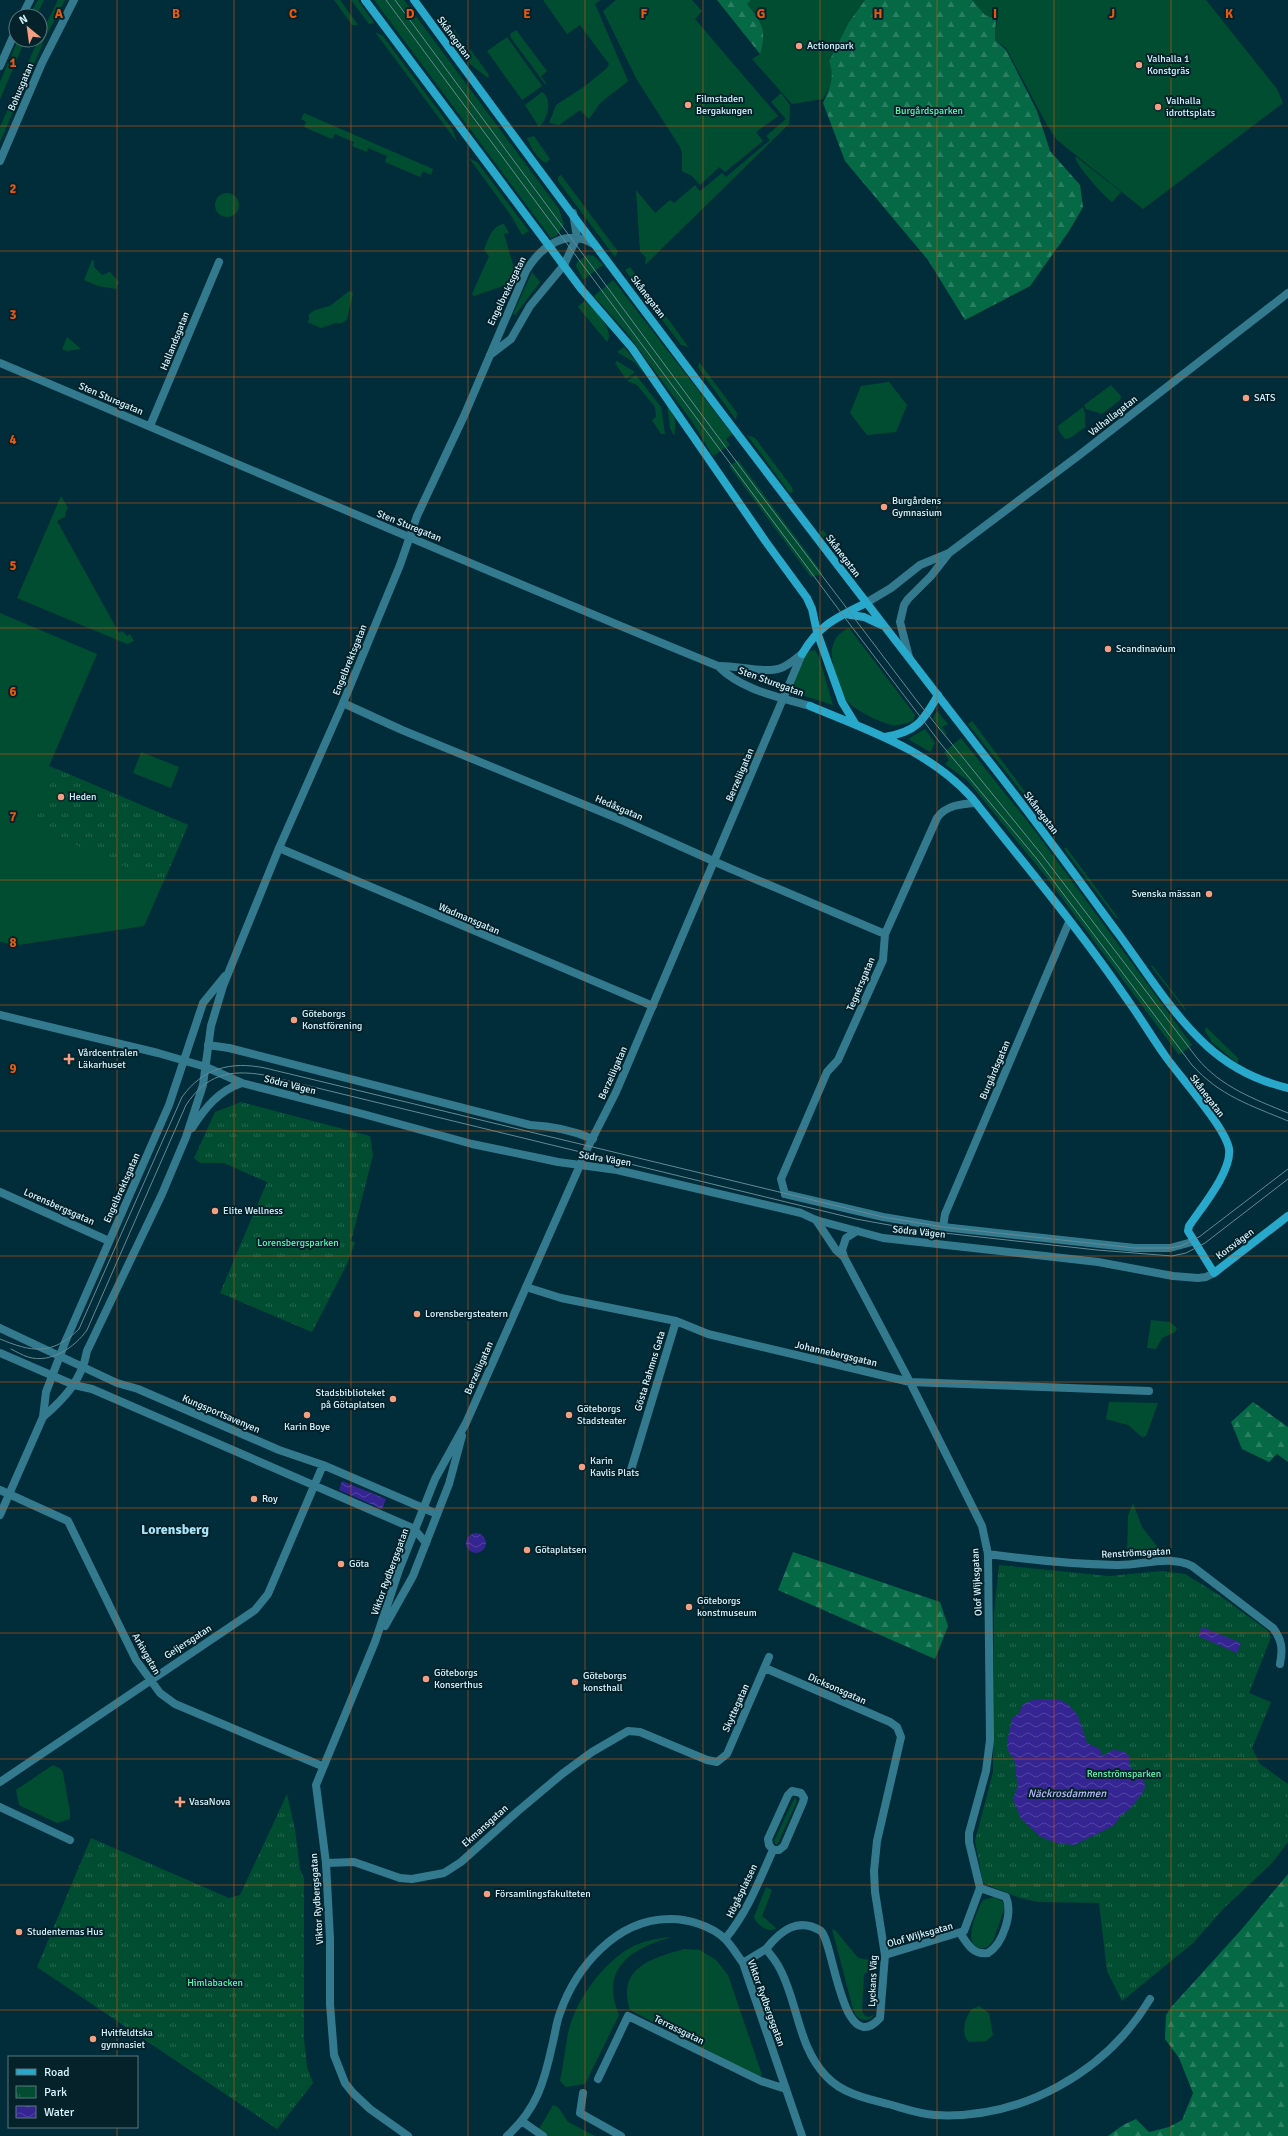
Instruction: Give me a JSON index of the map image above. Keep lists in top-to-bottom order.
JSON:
{
  "streets": {
    "main road": ["Skånegatan", "Korsvägen"],
    "street": [
      "Bohusgatan",
      "Engelbrektsgatan",
      "Hallandsgatan",
      "Sten Sturegatan",
      "Valhallagatan",
      "Berzeliigatan",
      "Hedåsgatan",
      "Wadmansgatan",
      "Tegnérsgatan",
      "Burgårdsgatan",
      "Södra Vägen",
      "Lorensbergsgatan",
      "Johannebergsgatan",
      "Gösta Rahmns Gata",
      "Kungsportsavenyen",
      "Renströmsgatan",
      "Viktor Rydbergsgatan",
      "Olof Wijksgatan",
      "Geijersgatan",
      "Arkivgatan",
      "Dicksonsgatan",
      "Skyttegatan",
      "Ekmansgatan",
      "Högåsplatsen",
      "Lyckans Väg",
      "Terrassgatan"
    ]
  },
  "crossings": [
    ["Skånegatan", "Sten Sturegatan"],
    ["Skånegatan", "Valhallagatan"],
    ["Skånegatan", "Tegnérsgatan"],
    ["Skånegatan", "Burgårdsgatan"],
    ["Skånegatan", "Södra Vägen"],
    ["Skånegatan", "Korsvägen"],
    ["Engelbrektsgatan", "Sten Sturegatan"],
    ["Engelbrektsgatan", "Hedåsgatan"],
    ["Engelbrektsgatan", "Wadmansgatan"],
    ["Engelbrektsgatan", "Södra Vägen"],
    ["Engelbrektsgatan", "Lorensbergsgatan"],
    ["Engelbrektsgatan", "Kungsportsavenyen"],
    ["Engelbrektsgatan", "Arkivgatan"],
    ["Hallandsgatan", "Sten Sturegatan"],
    ["Sten Sturegatan", "Berzeliigatan"],
    ["Berzeliigatan", "Hedåsgatan"],
    ["Berzeliigatan", "Wadmansgatan"],
    ["Berzeliigatan", "Södra Vägen"],
    ["Berzeliigatan", "Johannebergsgatan"],
    ["Berzeliigatan", "Kungsportsavenyen"],
    ["Berzeliigatan", "Viktor Rydbergsgatan"],
    ["Hedåsgatan", "Tegnérsgatan"],
    ["Tegnérsgatan", "Södra Vägen"],
    ["Burgårdsgatan", "Södra Vägen"],
    ["Södra Vägen", "Korsvägen"],
    ["Södra Vägen", "Olof Wijksgatan"],
    ["Johannebergsgatan", "Gösta Rahmns Gata"],
    ["Johannebergsgatan", "Olof Wijksgatan"],
    ["Kungsportsavenyen", "Viktor Rydbergsgatan"],
    ["Kungsportsavenyen", "Geijersgatan"],
    ["Renströmsgatan", "Olof Wijksgatan"],
    ["Viktor Rydbergsgatan", "Arkivgatan"],
    ["Viktor Rydbergsgatan", "Ekmansgatan"],
    ["Viktor Rydbergsgatan", "Högåsplatsen"],
    ["Viktor Rydbergsgatan", "Lyckans Väg"],
    ["Viktor Rydbergsgatan", "Terrassgatan"],
    ["Olof Wijksgatan", "Lyckans Väg"],
    ["Geijersgatan", "Arkivgatan"],
    ["Dicksonsgatan", "Skyttegatan"],
    ["Dicksonsgatan", "Lyckans Väg"],
    ["Skyttegatan", "Ekmansgatan"]
  ],
  "districts": ["Lorensberg"],
  "water": ["Näckrosdammen"],
  "parks": [
    "Burgårdsparken",
    "Lorensbergsparken",
    "Renströmsparken",
    "Himlabacken"
  ],
  "places": {
    "other": [
      "Actionpark",
      "Valhalla 1 Konstgräs",
      "Filmstaden Bergakungen",
      "Valhalla idrottsplats",
      "SATS",
      "Burgårdens Gymnasium",
      "Scandinavium",
      "Heden",
      "Svenska mässan",
      "Göteborgs Konstförening",
      "Elite Wellness",
      "Lorensbergsteatern",
      "Stadsbiblioteket på Götaplatsen",
      "Karin Boye",
      "Göteborgs Stadsteater",
      "Karin Kavlis Plats",
      "Roy",
      "Götaplatsen",
      "Göta",
      "Göteborgs konstmuseum",
      "Göteborgs Konserthus",
      "Göteborgs konsthall",
      "Församlingsfakulteten",
      "Studenternas Hus",
      "Hvitfeldtska gymnasiet"
    ],
    "health": ["Vårdcentralen Läkarhuset", "VasaNova"]
  },
  "legend": ["Road", "Park", "Water"],
  "north": "top left",
  "grid": {
    "columns": [
      "A",
      "B",
      "C",
      "D",
      "E",
      "F",
      "G",
      "H",
      "I",
      "J",
      "K"
    ],
    "rows": [
      "1",
      "2",
      "3",
      "4",
      "5",
      "6",
      "7",
      "8",
      "9"
    ]
  }
}
